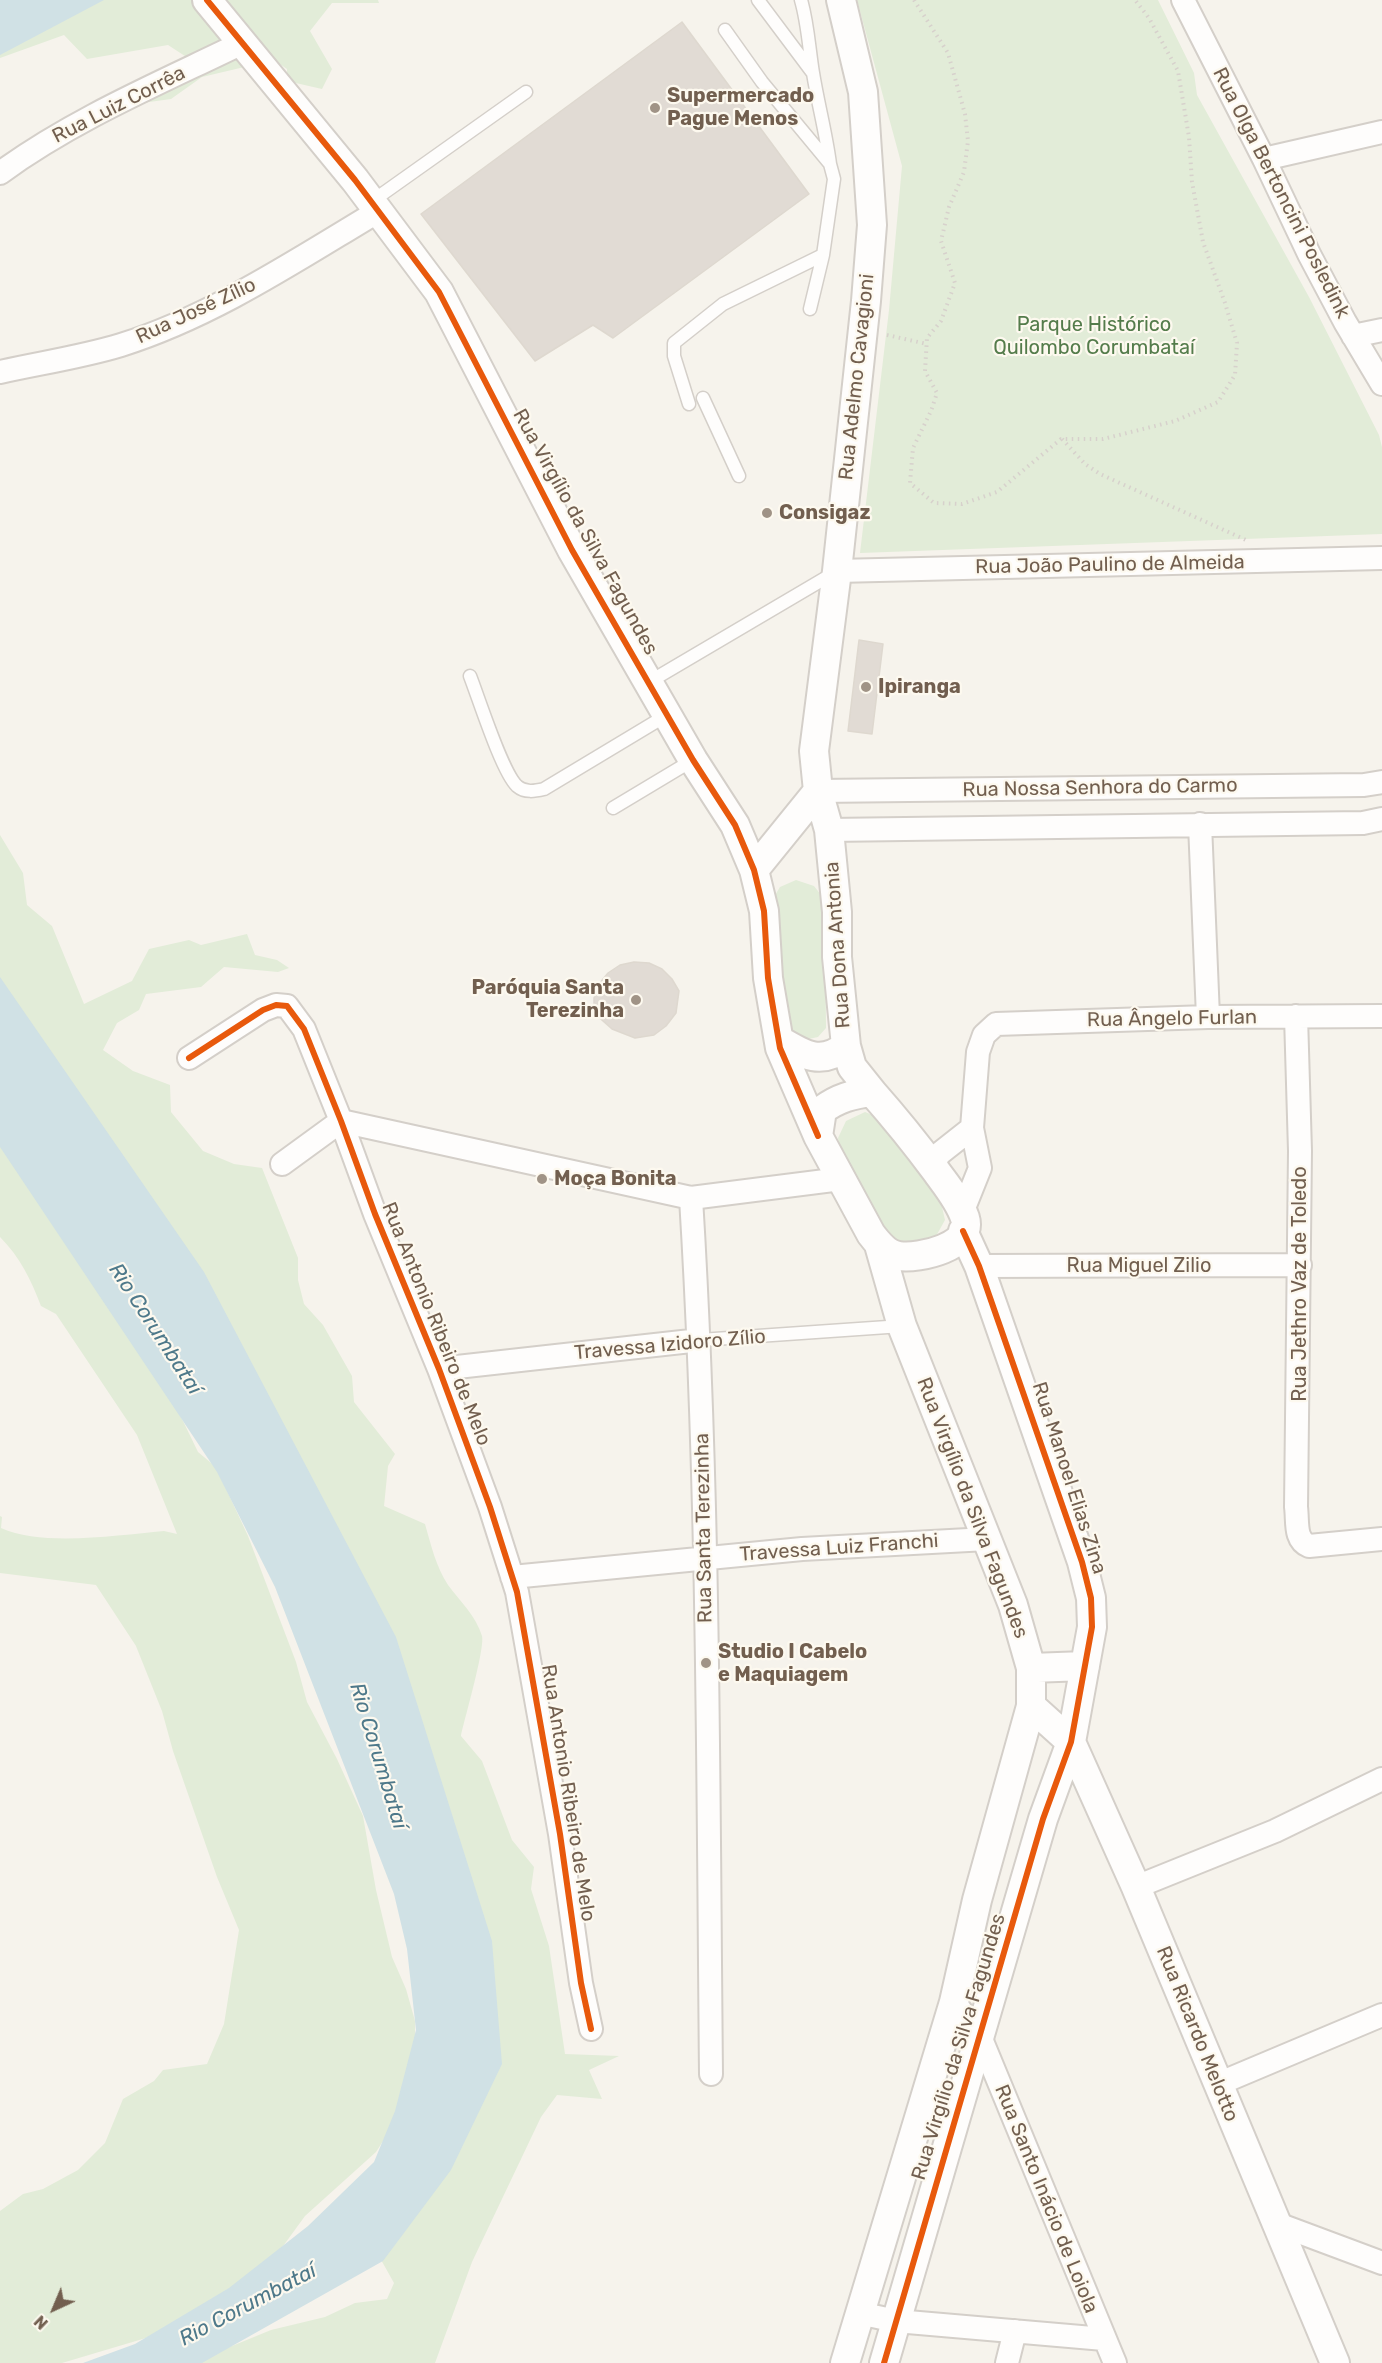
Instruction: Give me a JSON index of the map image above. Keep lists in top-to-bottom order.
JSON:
{
  "streets": {
    "street": [
      "Rua Luiz Corrêa",
      "Rua Olga Bertoncini Posledink",
      "Rua José Zílio",
      "Rua Adelmo Cavagioni",
      "Rua Virgílio da Silva Fagundes",
      "Rua João Paulino de Almeida",
      "Rua Nossa Senhora do Carmo",
      "Rua Dona Antonia",
      "Rua Ângelo Furlan",
      "Rua Miguel Zilio",
      "Rua Jethro Vaz de Toledo",
      "Rua Antonio Ribeiro de Melo",
      "Travessa Izidoro Zílio",
      "Rua Manoel Elias Zina",
      "Rua Santa Terezinha",
      "Travessa Luiz Franchi",
      "Rua Ricardo Melotto",
      "Rua Santo Inácio de Loiola"
    ]
  },
  "crossings": [
    ["Rua Luiz Corrêa", "Rua Virgílio da Silva Fagundes"],
    ["Rua José Zílio", "Rua Virgílio da Silva Fagundes"],
    ["Rua Adelmo Cavagioni", "Rua João Paulino de Almeida"],
    ["Rua Adelmo Cavagioni", "Rua Nossa Senhora do Carmo"],
    ["Rua Adelmo Cavagioni", "Rua Dona Antonia"],
    ["Rua Virgílio da Silva Fagundes", "Travessa Izidoro Zílio"],
    ["Rua Virgílio da Silva Fagundes", "Rua Manoel Elias Zina"],
    ["Rua Virgílio da Silva Fagundes", "Travessa Luiz Franchi"],
    ["Rua Virgílio da Silva Fagundes", "Rua Ricardo Melotto"],
    ["Rua Virgílio da Silva Fagundes", "Rua Santo Inácio de Loiola"],
    ["Rua Nossa Senhora do Carmo", "Rua Dona Antonia"],
    ["Rua Dona Antonia", "Rua Manoel Elias Zina"],
    ["Rua Ângelo Furlan", "Rua Jethro Vaz de Toledo"],
    ["Rua Miguel Zilio", "Rua Jethro Vaz de Toledo"],
    ["Rua Miguel Zilio", "Rua Manoel Elias Zina"],
    ["Rua Antonio Ribeiro de Melo", "Travessa Izidoro Zílio"],
    ["Rua Antonio Ribeiro de Melo", "Travessa Luiz Franchi"],
    ["Travessa Izidoro Zílio", "Rua Santa Terezinha"],
    ["Rua Manoel Elias Zina", "Rua Ricardo Melotto"],
    ["Rua Santa Terezinha", "Travessa Luiz Franchi"]
  ],
  "water": ["Rio Corumbataí"],
  "parks": ["Parque Histórico Quilombo Corumbataí"],
  "places": [
    "Supermercado Pague Menos",
    "Consigaz",
    "Ipiranga",
    "Paróquia Santa Terezinha",
    "Moça Bonita",
    "Studio I Cabelo e Maquiagem"
  ],
  "north": "bottom left"
}
